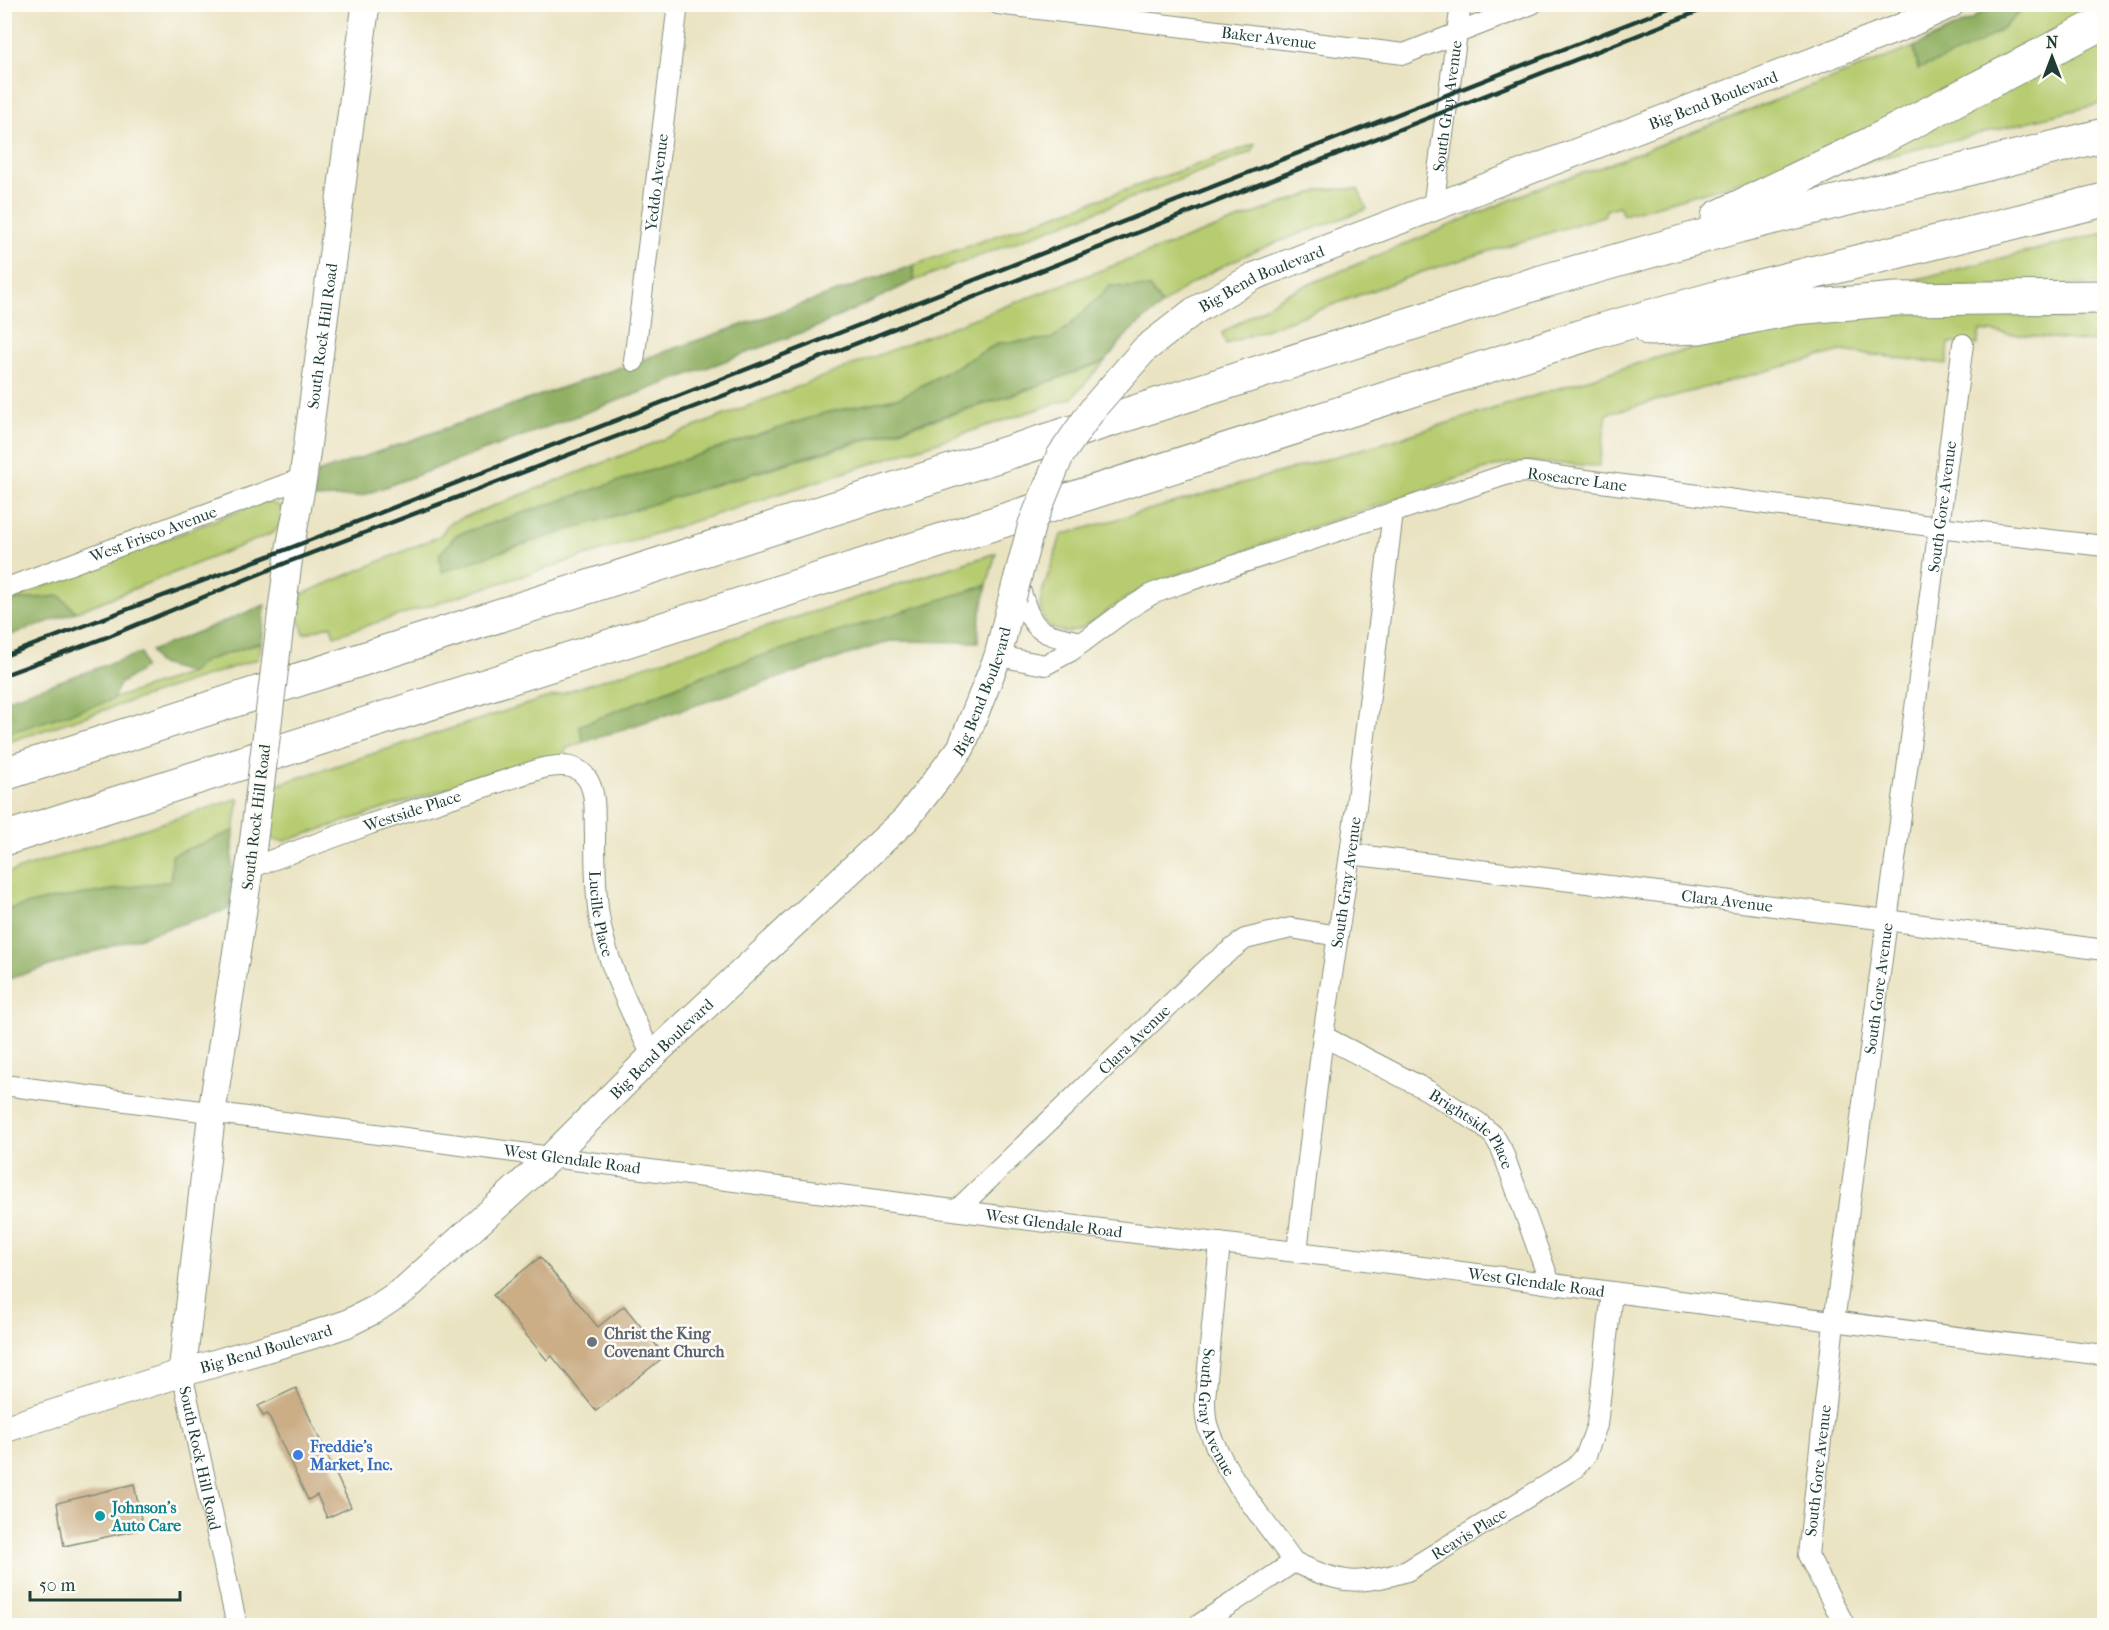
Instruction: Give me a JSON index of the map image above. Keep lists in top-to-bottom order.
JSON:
{
  "streets": {
    "main road": ["Big Bend Boulevard", "South Rock Hill Road"],
    "street": [
      "Baker Avenue",
      "South Gray Avenue",
      "Yeddo Avenue",
      "Roseacre Lane",
      "South Gore Avenue",
      "West Frisco Avenue",
      "Westside Place",
      "Clara Avenue",
      "Lucille Place",
      "Brightside Place",
      "West Glendale Road",
      "Reavis Place"
    ]
  },
  "crossings": [
    ["Baker Avenue", "South Gray Avenue"],
    ["Big Bend Boulevard", "South Gray Avenue"],
    ["Big Bend Boulevard", "South Rock Hill Road"],
    ["Big Bend Boulevard", "Roseacre Lane"],
    ["Big Bend Boulevard", "Lucille Place"],
    ["Big Bend Boulevard", "West Glendale Road"],
    ["South Gray Avenue", "Roseacre Lane"],
    ["South Gray Avenue", "Clara Avenue"],
    ["South Gray Avenue", "Brightside Place"],
    ["South Gray Avenue", "West Glendale Road"],
    ["South Gray Avenue", "Reavis Place"],
    ["South Rock Hill Road", "West Frisco Avenue"],
    ["South Rock Hill Road", "Westside Place"],
    ["South Rock Hill Road", "West Glendale Road"],
    ["Roseacre Lane", "South Gore Avenue"],
    ["South Gore Avenue", "Clara Avenue"],
    ["South Gore Avenue", "West Glendale Road"],
    ["Westside Place", "Lucille Place"],
    ["Clara Avenue", "West Glendale Road"],
    ["Brightside Place", "West Glendale Road"],
    ["West Glendale Road", "Reavis Place"]
  ],
  "places": ["Christ the King Covenant Church", "Freddie's Market, Inc.", "Johnson's Auto Care"],
  "scale_bar": "50 m",
  "north": "top"
}
